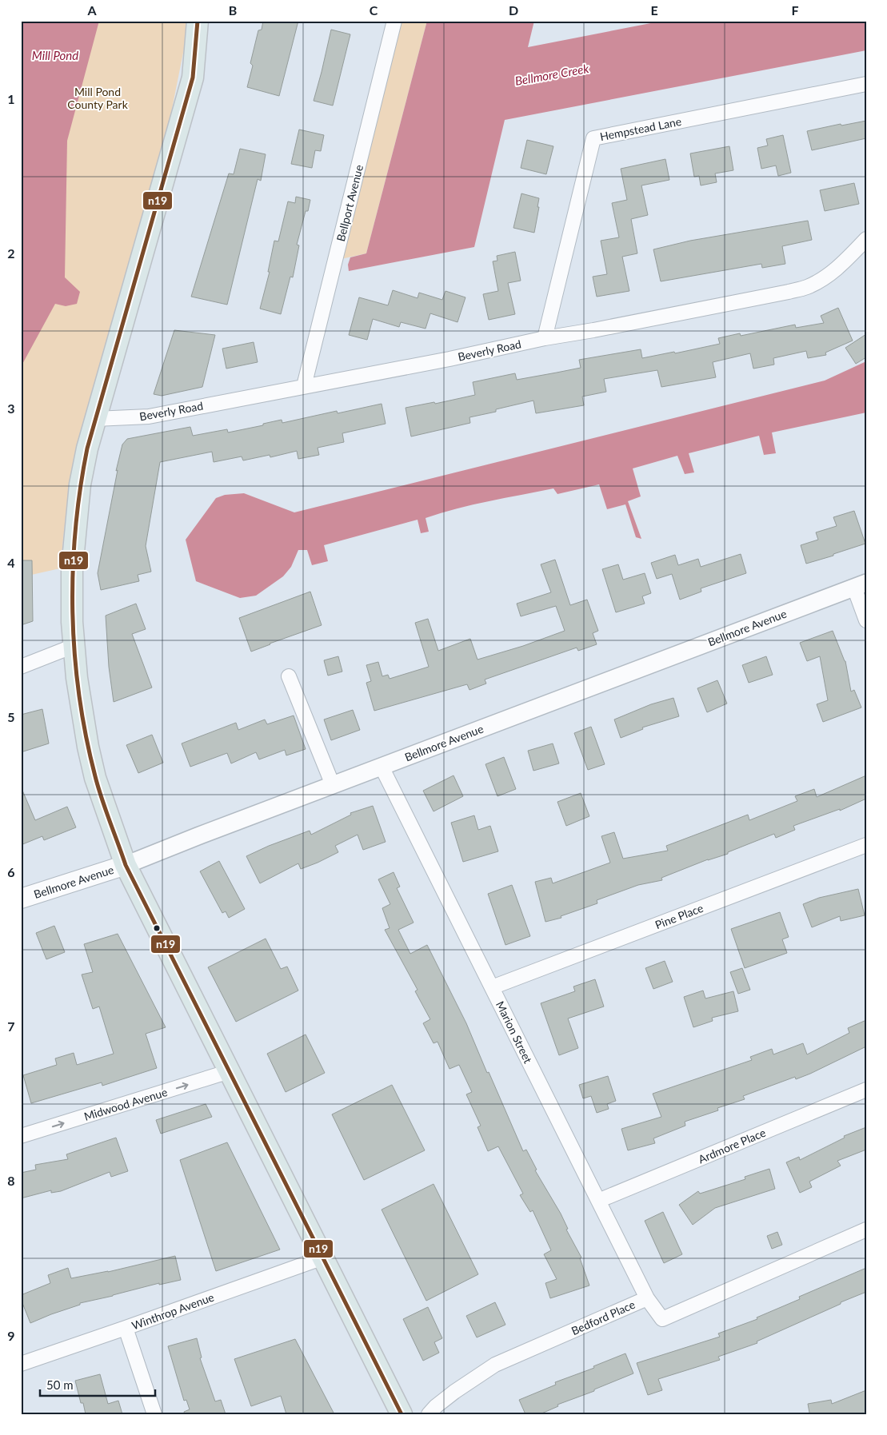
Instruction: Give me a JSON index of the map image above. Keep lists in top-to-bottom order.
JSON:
{
  "streets": {
    "main road": ["Bellmore Avenue"],
    "street": [
      "Hempstead Lane",
      "Bellport Avenue",
      "Beverly Road",
      "Pine Place",
      "Marion Street",
      "Midwood Avenue",
      "Ardmore Place",
      "Winthrop Avenue",
      "Bedford Place"
    ]
  },
  "crossings": [
    ["Hempstead Lane", "Beverly Road"],
    ["Bellport Avenue", "Beverly Road"],
    ["Bellmore Avenue", "Marion Street"],
    ["Pine Place", "Marion Street"],
    ["Marion Street", "Ardmore Place"],
    ["Marion Street", "Bedford Place"]
  ],
  "one_way": ["Midwood Avenue"],
  "water": ["Mill Pond", "Bellmore Creek"],
  "parks": ["Mill Pond County Park"],
  "lines": ["transit line n19"],
  "scale_bar": "50 m",
  "grid": {
    "columns": [
      "A",
      "B",
      "C",
      "D",
      "E",
      "F"
    ],
    "rows": [
      "1",
      "2",
      "3",
      "4",
      "5",
      "6",
      "7",
      "8",
      "9"
    ]
  }
}
